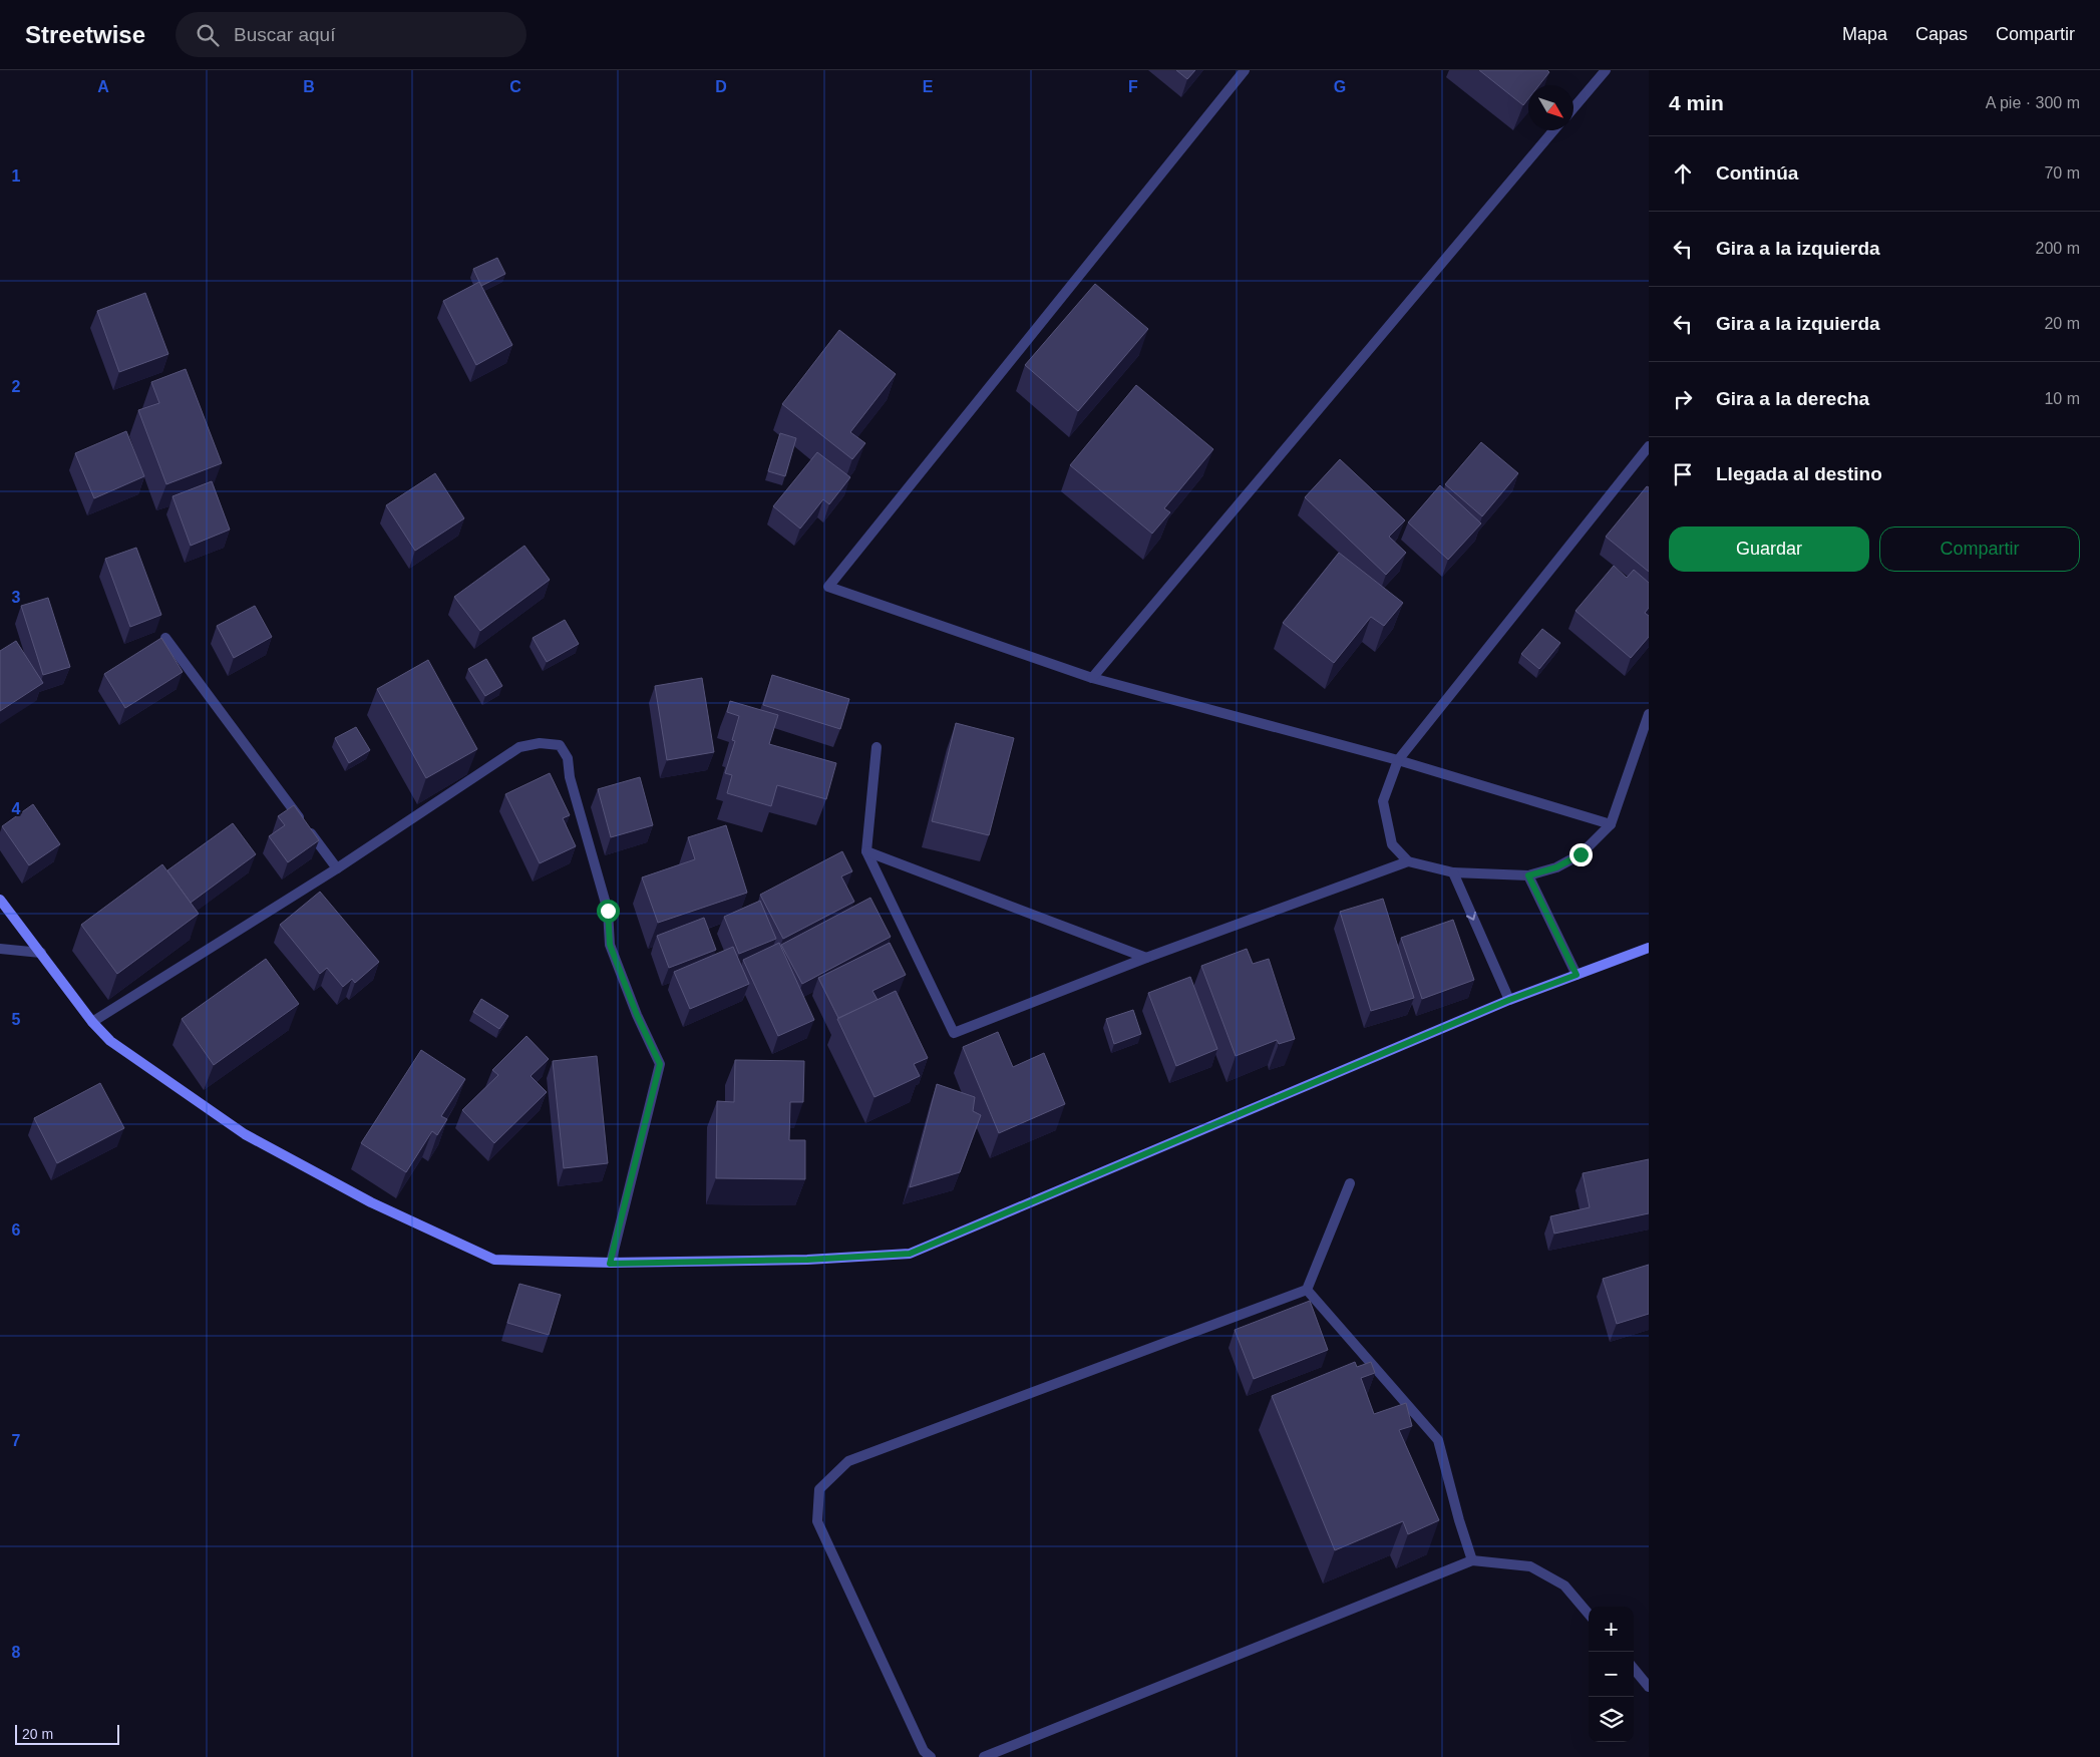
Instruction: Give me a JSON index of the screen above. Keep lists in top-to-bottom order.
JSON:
{
  "scale_bar": "20 m",
  "north": "bottom right",
  "page": {
    "header": "Streetwise",
    "search": "Buscar aquí",
    "nav": ["Mapa", "Capas", "Compartir"],
    "heading": ["4 min", "A pie · 300 m"],
    "list": [
      ["Continúa", "70 m"],
      ["Gira a la izquierda", "200 m"],
      ["Gira a la izquierda", "20 m"],
      ["Gira a la derecha", "10 m"],
      "Llegada al destino"
    ],
    "buttons": ["Guardar", "Compartir"],
    "map_buttons": ["+", "−"],
    "scale": "20 m"
  },
  "grid": {
    "columns": [
      "A",
      "B",
      "C",
      "D",
      "E",
      "F",
      "G"
    ],
    "rows": [
      "1",
      "2",
      "3",
      "4",
      "5",
      "6",
      "7",
      "8"
    ]
  }
}
